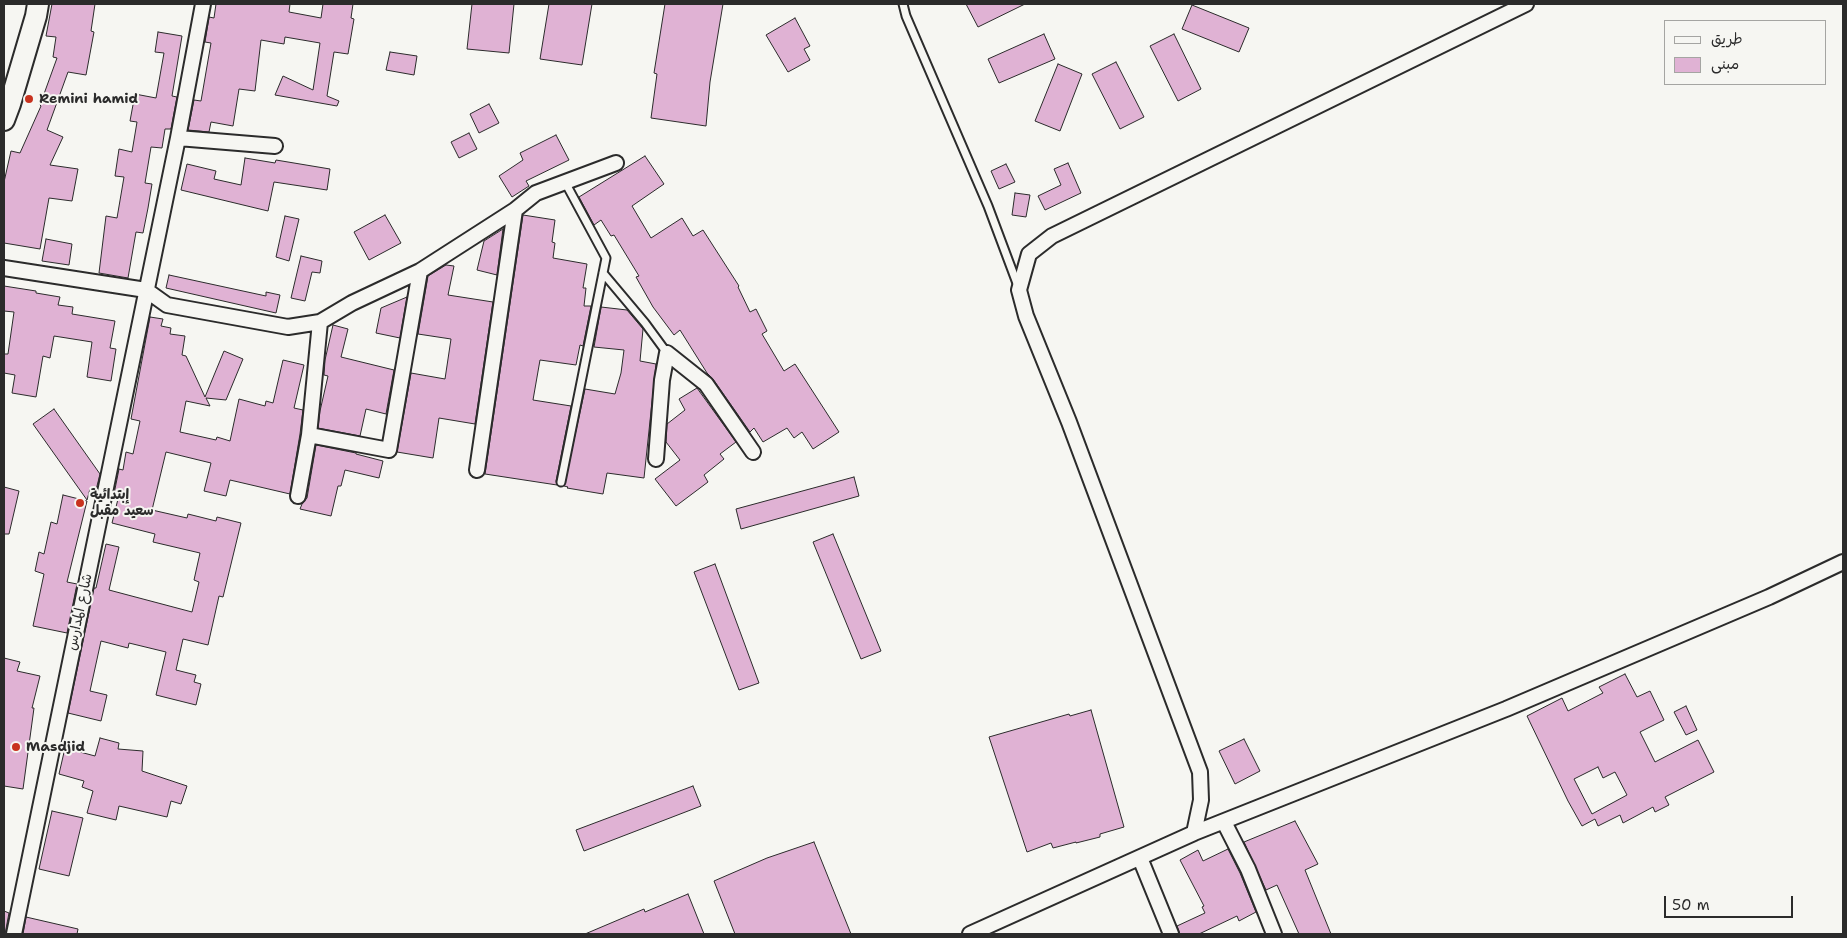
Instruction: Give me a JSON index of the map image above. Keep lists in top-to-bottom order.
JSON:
{
  "streets": {
    "street": ["شارع المدارس"]
  },
  "places": ["Remini hamid", "إبتدائية سعيد مقبل", "Masdjid"],
  "legend": ["طريق", "مبنى"],
  "scale_bar": "50 m"
}
